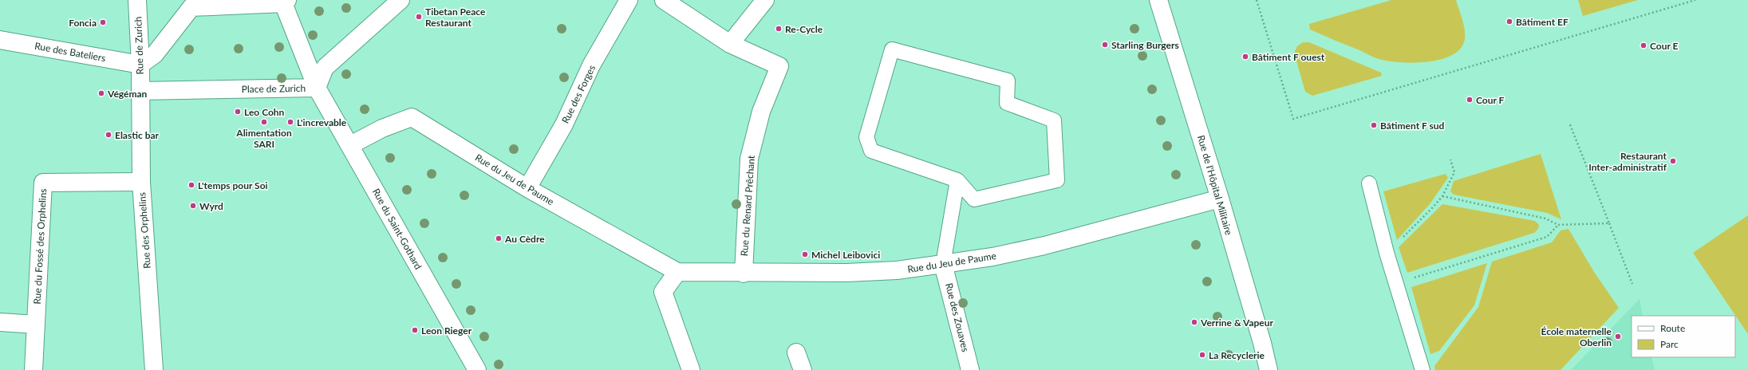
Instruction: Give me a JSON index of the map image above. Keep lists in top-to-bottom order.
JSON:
{
  "streets": {
    "street": [
      "Rue de Zurich",
      "Rue des Bateliers",
      "Place de Zurich",
      "Rue des Forges",
      "Rue du Jeu de Paume",
      "Rue de l'Hôpital Militaire",
      "Rue du Renard Prêchant",
      "Rue du Saint-Gothard",
      "Rue des Orphelins",
      "Rue du Fossé des Orphelins",
      "Rue des Zouaves"
    ]
  },
  "crossings": [
    ["Rue de Zurich", "Rue des Bateliers"],
    ["Rue de Zurich", "Place de Zurich"],
    ["Rue de Zurich", "Rue des Orphelins"],
    ["Place de Zurich", "Rue du Saint-Gothard"],
    ["Place de Zurich", "Rue des Orphelins"],
    ["Rue des Forges", "Rue du Jeu de Paume"],
    ["Rue du Jeu de Paume", "Rue de l'Hôpital Militaire"],
    ["Rue du Jeu de Paume", "Rue du Renard Prêchant"],
    ["Rue du Jeu de Paume", "Rue du Saint-Gothard"],
    ["Rue du Jeu de Paume", "Rue des Zouaves"],
    ["Rue des Orphelins", "Rue du Fossé des Orphelins"]
  ],
  "places": [
    "Tibetan Peace Restaurant",
    "Bâtiment EF",
    "Foncia",
    "Re-Cycle",
    "Starling Burgers",
    "Cour E",
    "Bâtiment F ouest",
    "Végéman",
    "Cour F",
    "Leo Cohn",
    "Alimentation SARI",
    "L'increvable",
    "Bâtiment F sud",
    "Elastic bar",
    "Restaurant Inter-administratif",
    "L'temps pour Soi",
    "Wyrd",
    "Au Cèdre",
    "Michel Leibovici",
    "Verrine & Vapeur",
    "Leon Rieger",
    "École maternelle Oberlin",
    "La Recyclerie"
  ],
  "legend": ["Route", "Parc"]
}
